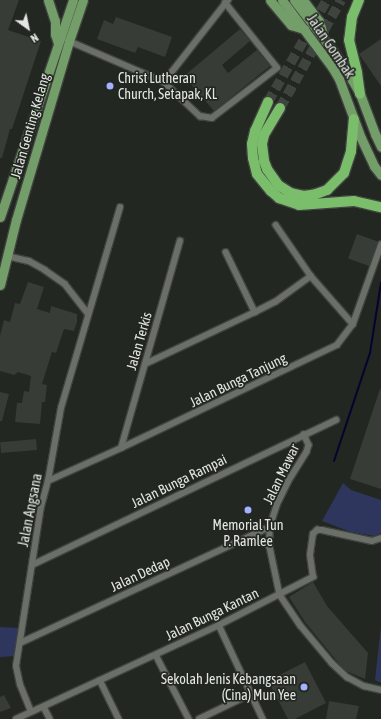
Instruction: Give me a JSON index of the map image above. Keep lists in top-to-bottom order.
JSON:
{
  "streets": {
    "main road": ["Jalan Gombak", "Jalan Genting Kelang"],
    "street": [
      "Jalan Terkis",
      "Jalan Bunga Tanjung",
      "Jalan Mawar",
      "Jalan Bunga Rampai",
      "Jalan Angsana",
      "Jalan Dedap",
      "Jalan Bunga Kantan"
    ]
  },
  "crossings": [
    ["Jalan Terkis", "Jalan Bunga Tanjung"],
    ["Jalan Bunga Tanjung", "Jalan Angsana"],
    ["Jalan Mawar", "Jalan Bunga Rampai"],
    ["Jalan Mawar", "Jalan Dedap"],
    ["Jalan Mawar", "Jalan Bunga Kantan"],
    ["Jalan Bunga Rampai", "Jalan Angsana"],
    ["Jalan Angsana", "Jalan Dedap"],
    ["Jalan Angsana", "Jalan Bunga Kantan"]
  ],
  "places": ["Christ Lutheran Church, Setapak, KL", "Memorial Tun P. Ramlee", "Sekolah Jenis Kebangsaan (Cina) Mun Yee"],
  "north": "bottom right"
}
